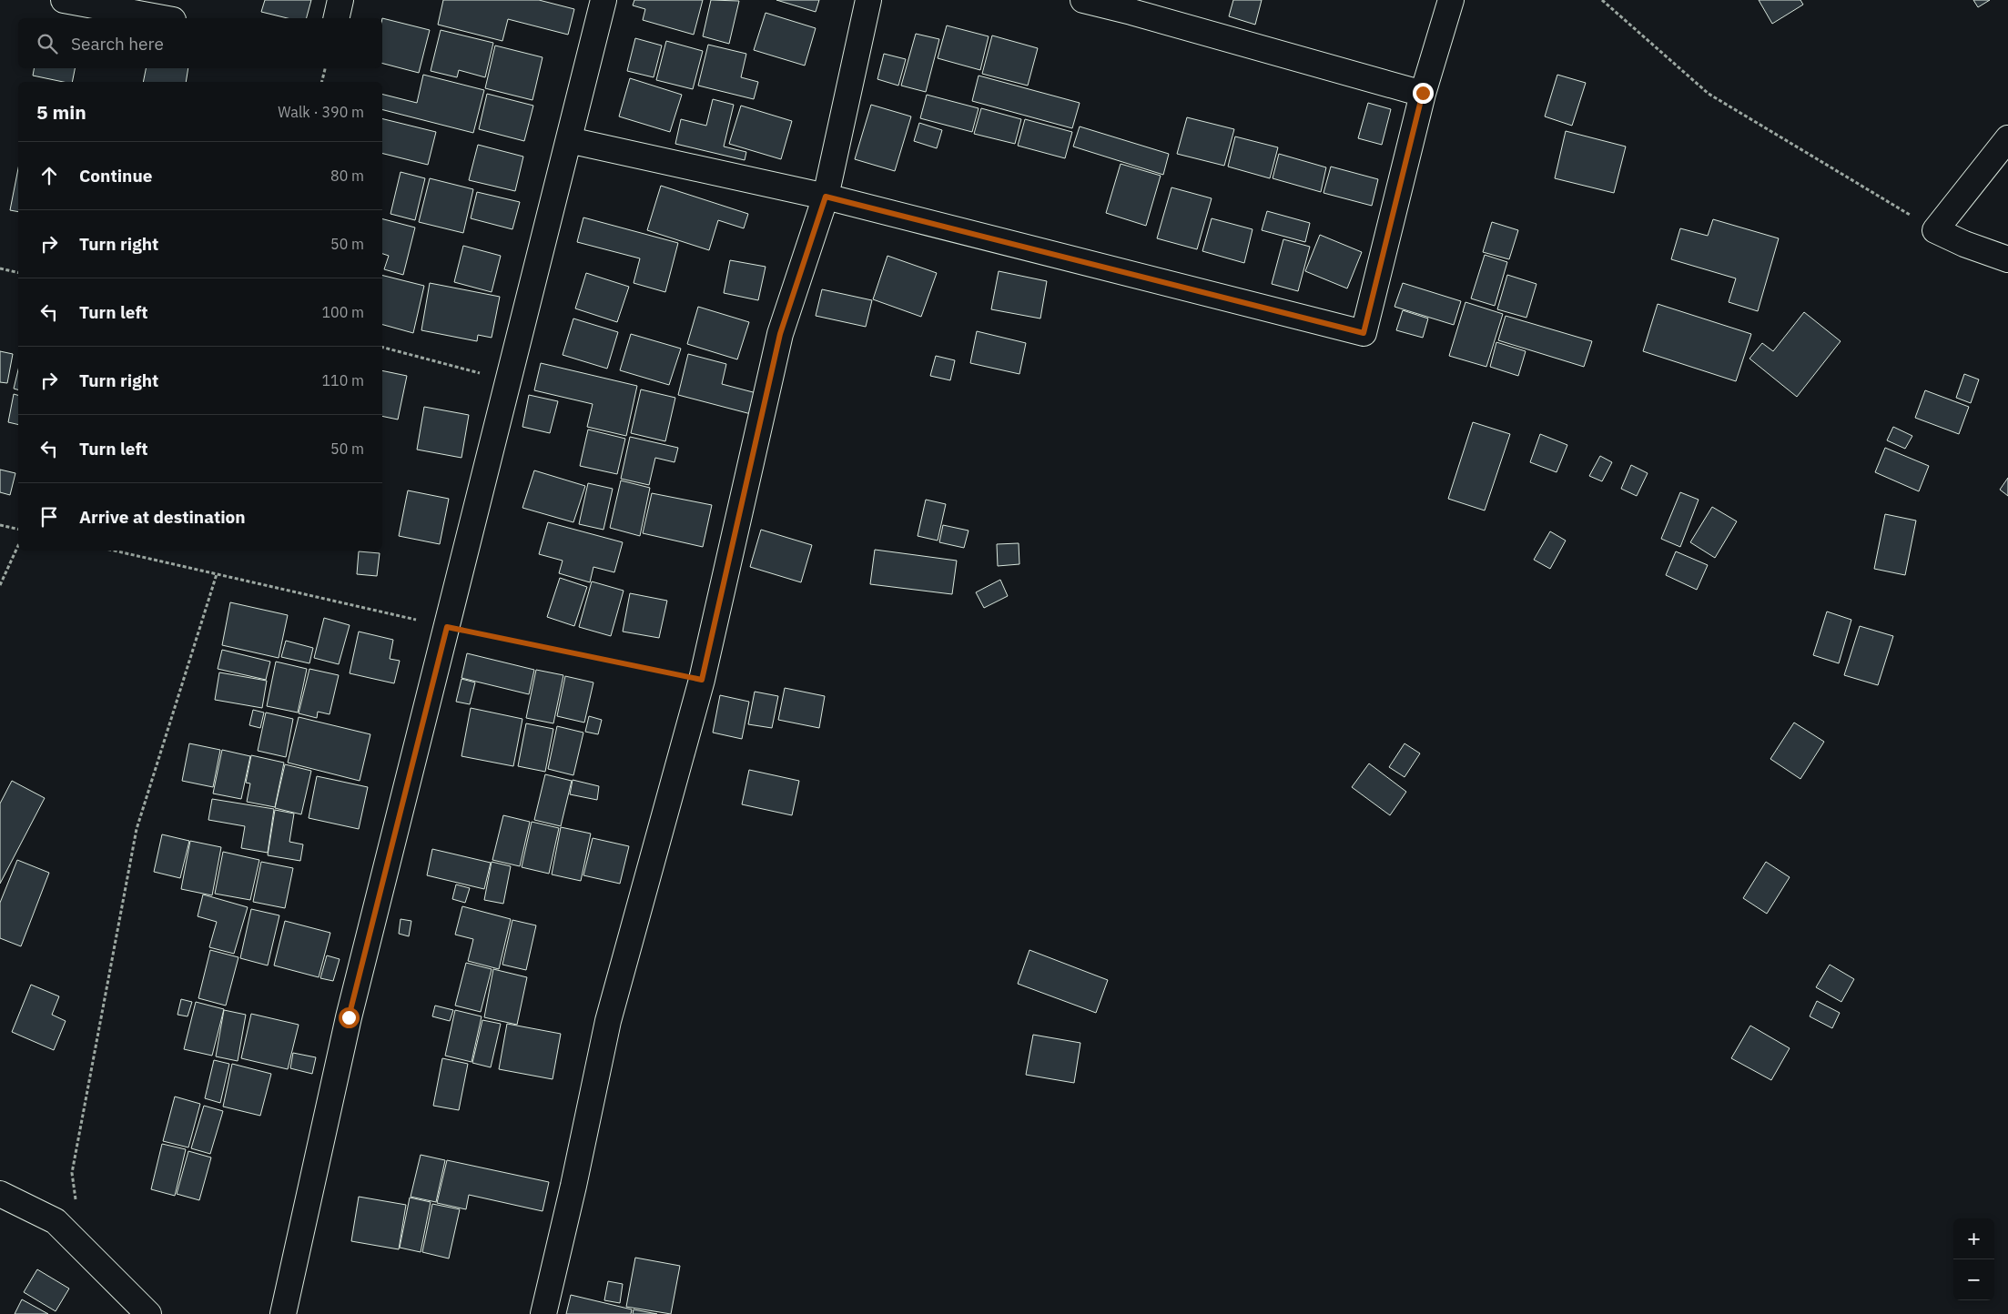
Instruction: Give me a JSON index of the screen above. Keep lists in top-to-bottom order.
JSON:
{
  "page": {
    "search": "Search here",
    "heading": ["5 min", "Walk · 390 m"],
    "list": [
      ["Continue", "80 m"],
      ["Turn right", "50 m"],
      ["Turn left", "100 m"],
      ["Turn right", "110 m"],
      ["Turn left", "50 m"],
      "Arrive at destination"
    ],
    "map_buttons": ["+", "−"]
  }
}
